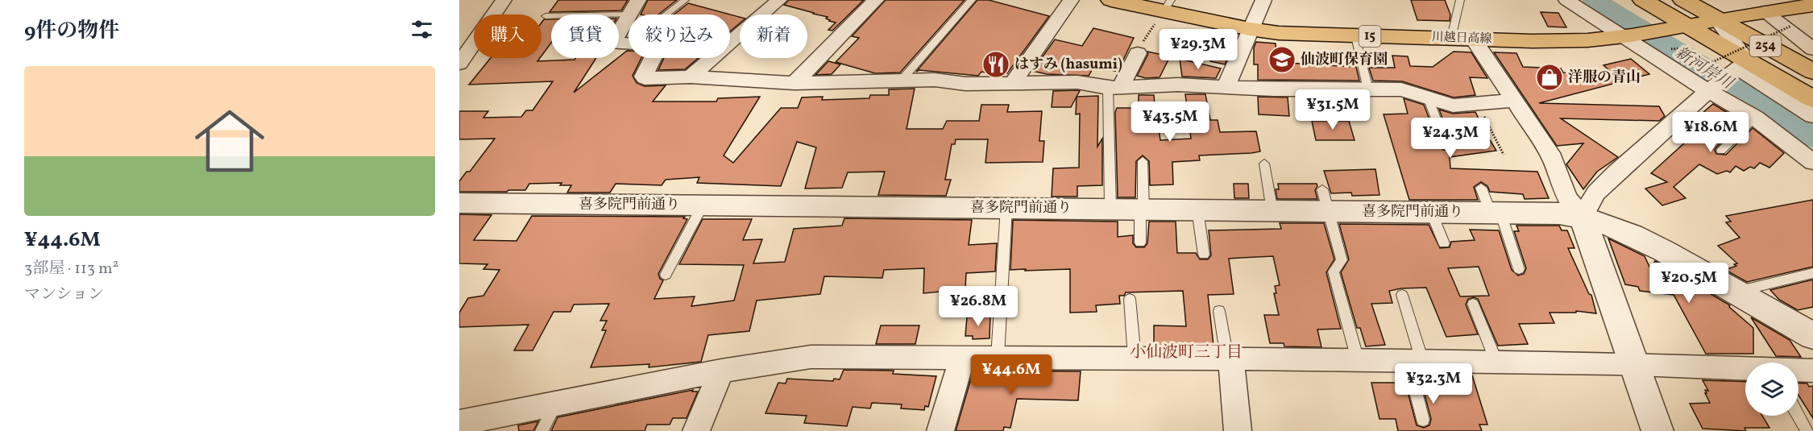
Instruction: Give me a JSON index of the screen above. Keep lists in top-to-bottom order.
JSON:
{
  "streets": {
    "main road": ["15", "川越日高線", "254"],
    "street": ["喜多院門前通り"]
  },
  "crossings": [
    ["川越日高線", "254"]
  ],
  "districts": ["小仙波町三丁目"],
  "water": ["新河岸川"],
  "places": {
    "school or university": ["仙波町保育園"],
    "restaurant": ["はすみ (hasumi)"],
    "shop": ["洋服の青山"]
  },
  "page": {
    "heading": "9件の物件",
    "chip": [
      "購入",
      "賃貸",
      "絞り込み",
      "新着"
    ],
    "price": [
      "¥29.3M",
      "¥31.5M",
      "¥43.5M",
      "¥18.6M",
      "¥24.3M",
      "¥20.5M",
      "¥26.8M",
      "¥44.6M",
      "¥32.3M"
    ],
    "list": [
      {
        "name": "¥44.6M",
        "note": "3部屋 · 113 m² · マンション"
      }
    ]
  }
}
